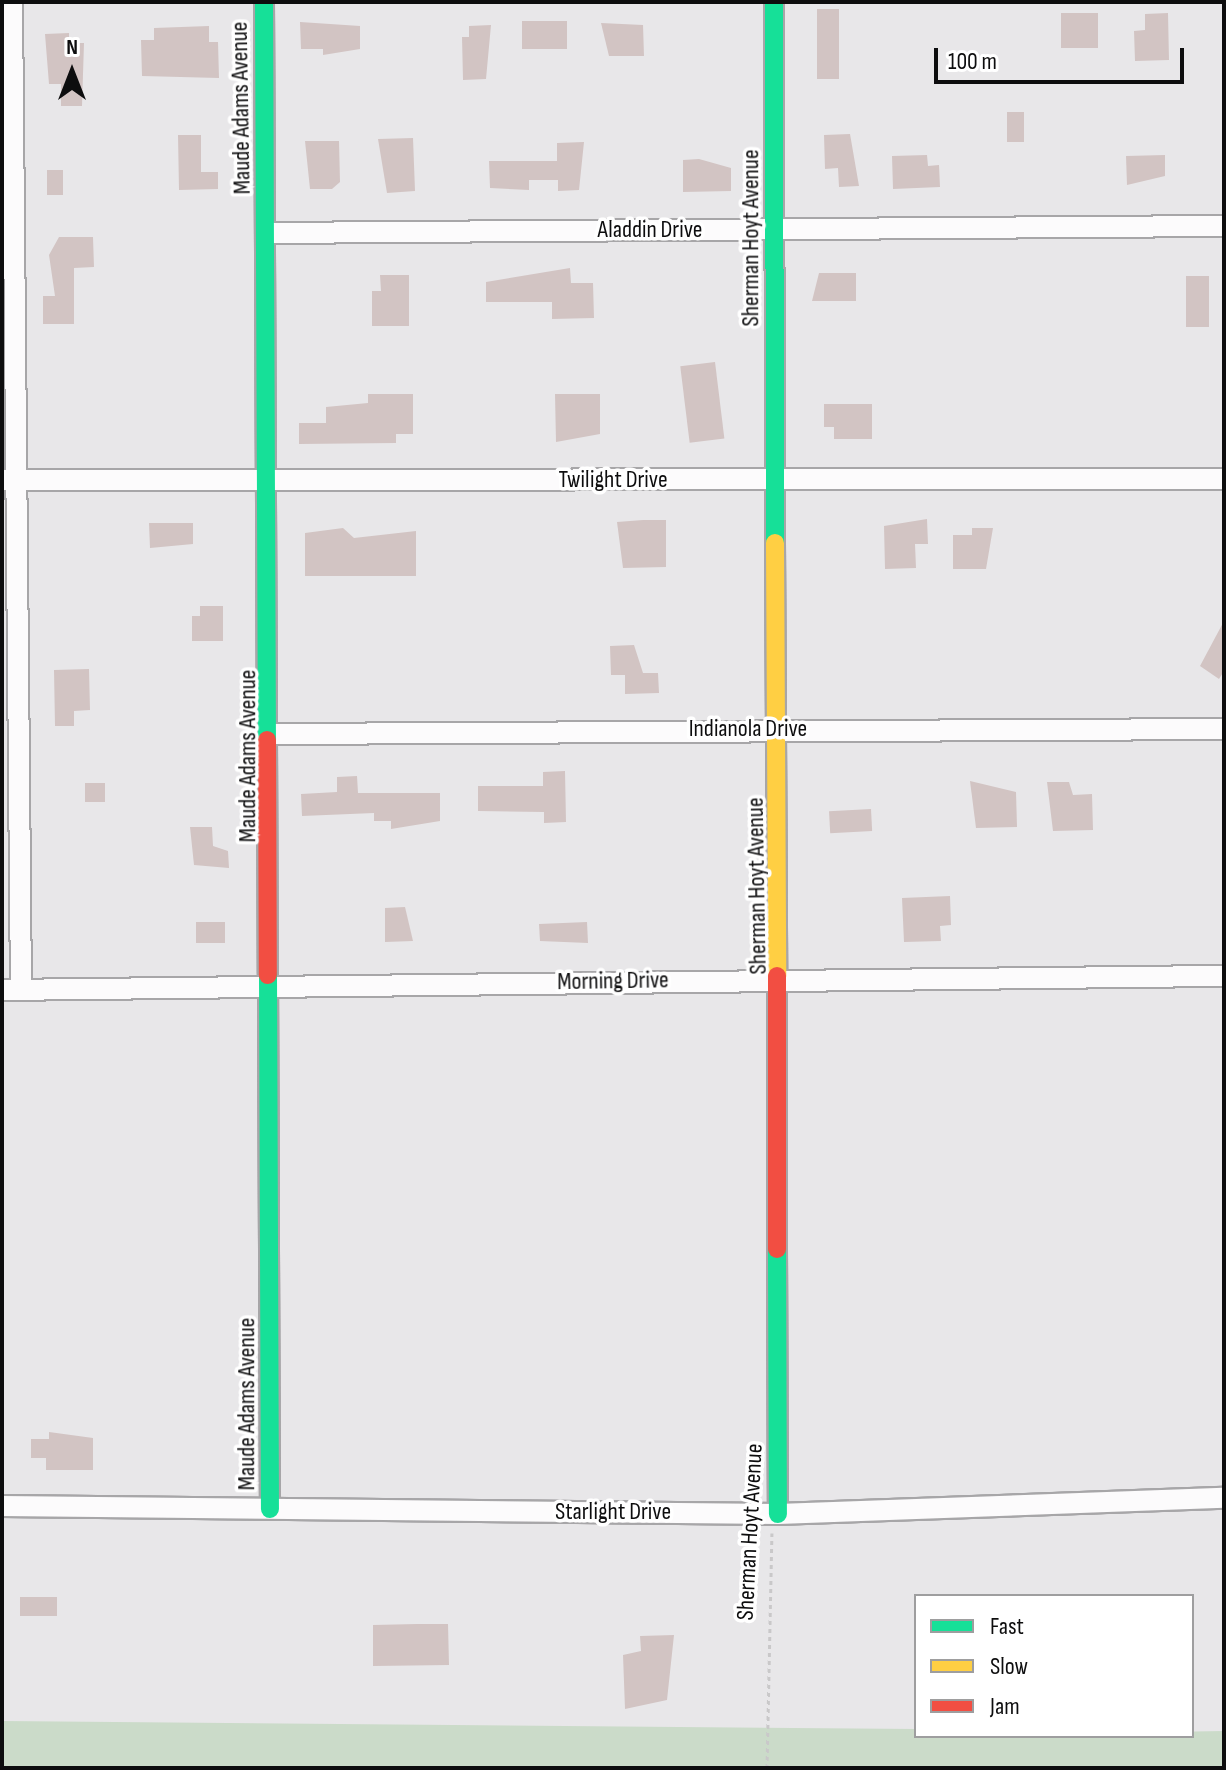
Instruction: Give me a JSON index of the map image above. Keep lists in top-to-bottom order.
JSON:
{
  "streets": {
    "street": [
      "Maude Adams Avenue",
      "Aladdin Drive",
      "Sherman Hoyt Avenue",
      "Twilight Drive",
      "Indianola Drive",
      "Morning Drive",
      "Starlight Drive"
    ]
  },
  "crossings": [
    ["Maude Adams Avenue", "Aladdin Drive"],
    ["Maude Adams Avenue", "Twilight Drive"],
    ["Maude Adams Avenue", "Indianola Drive"],
    ["Maude Adams Avenue", "Morning Drive"],
    ["Maude Adams Avenue", "Starlight Drive"],
    ["Aladdin Drive", "Sherman Hoyt Avenue"],
    ["Sherman Hoyt Avenue", "Twilight Drive"],
    ["Sherman Hoyt Avenue", "Indianola Drive"],
    ["Sherman Hoyt Avenue", "Morning Drive"],
    ["Sherman Hoyt Avenue", "Starlight Drive"]
  ],
  "legend": ["Fast", "Slow", "Jam"],
  "scale_bar": "100 m",
  "north": "top"
}
